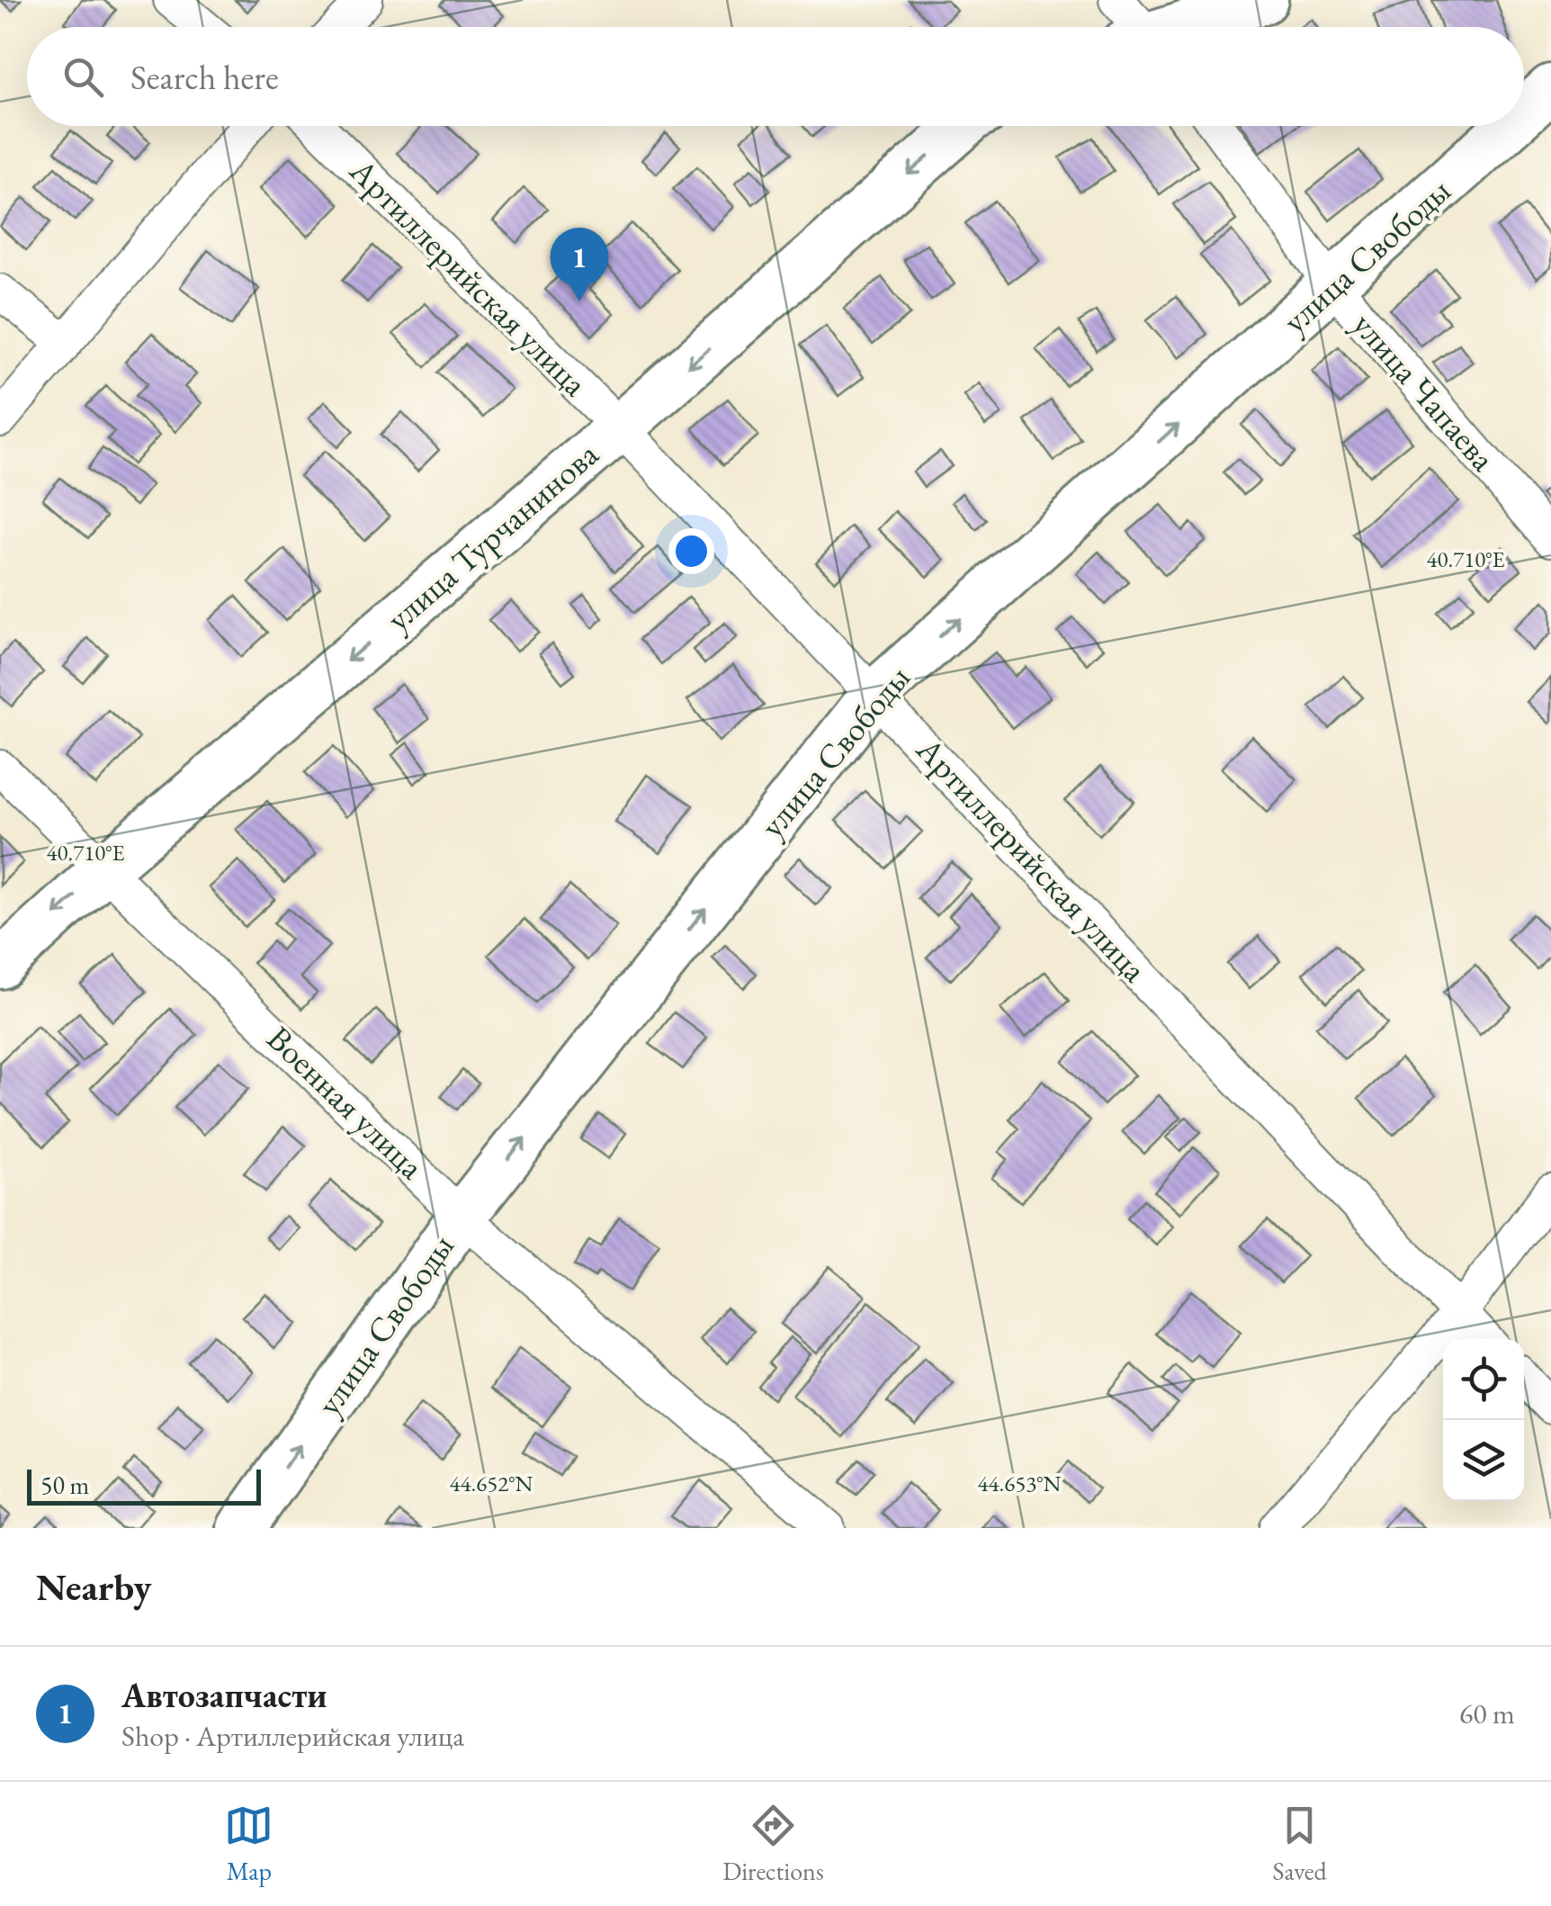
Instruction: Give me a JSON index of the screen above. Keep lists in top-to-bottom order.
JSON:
{
  "streets": {
    "street": [
      "улица Свободы",
      "Артиллерийская улица",
      "улица Чапаева",
      "улица Турчанинова",
      "Военная улица"
    ]
  },
  "crossings": [
    ["улица Свободы", "Артиллерийская улица"],
    ["улица Свободы", "улица Чапаева"],
    ["улица Свободы", "Военная улица"],
    ["Артиллерийская улица", "улица Турчанинова"],
    ["улица Турчанинова", "Военная улица"]
  ],
  "one_way": ["улица Свободы", "улица Турчанинова"],
  "scale_bar": "50 m",
  "page": {
    "search": "Search here",
    "pins": "1",
    "scale": "50 m",
    "heading": "Nearby",
    "list": [
      {
        "mark": "1",
        "name": "Автозапчасти",
        "note": "Shop · Артиллерийская улица",
        "value": "60 m"
      }
    ],
    "nav": ["Map", "Directions", "Saved"]
  },
  "coordinates": ["40.710°E", "44.652°N", "44.653°N"]
}
